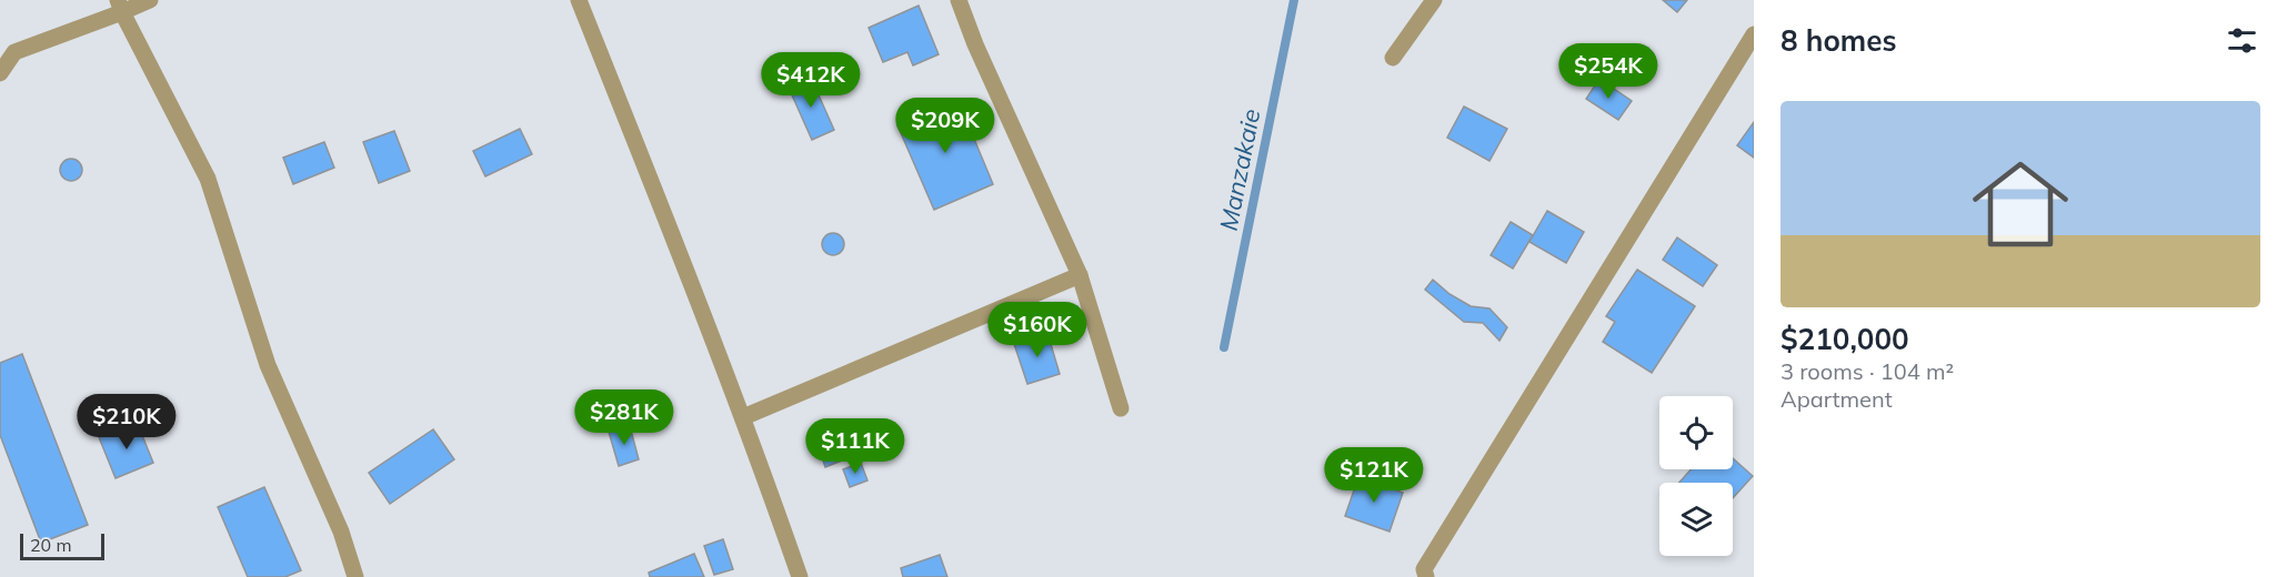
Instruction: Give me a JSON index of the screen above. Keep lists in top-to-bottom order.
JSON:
{
  "water": ["Manzakaie"],
  "scale_bar": "20 m",
  "page": {
    "heading": "8 homes",
    "price": [
      "$254K",
      "$412K",
      "$209K",
      "$160K",
      "$281K",
      "$210K",
      "$111K",
      "$121K"
    ],
    "list": [
      {
        "name": "$210,000",
        "note": "3 rooms · 104 m² · Apartment"
      }
    ],
    "scale": "20 m"
  }
}
